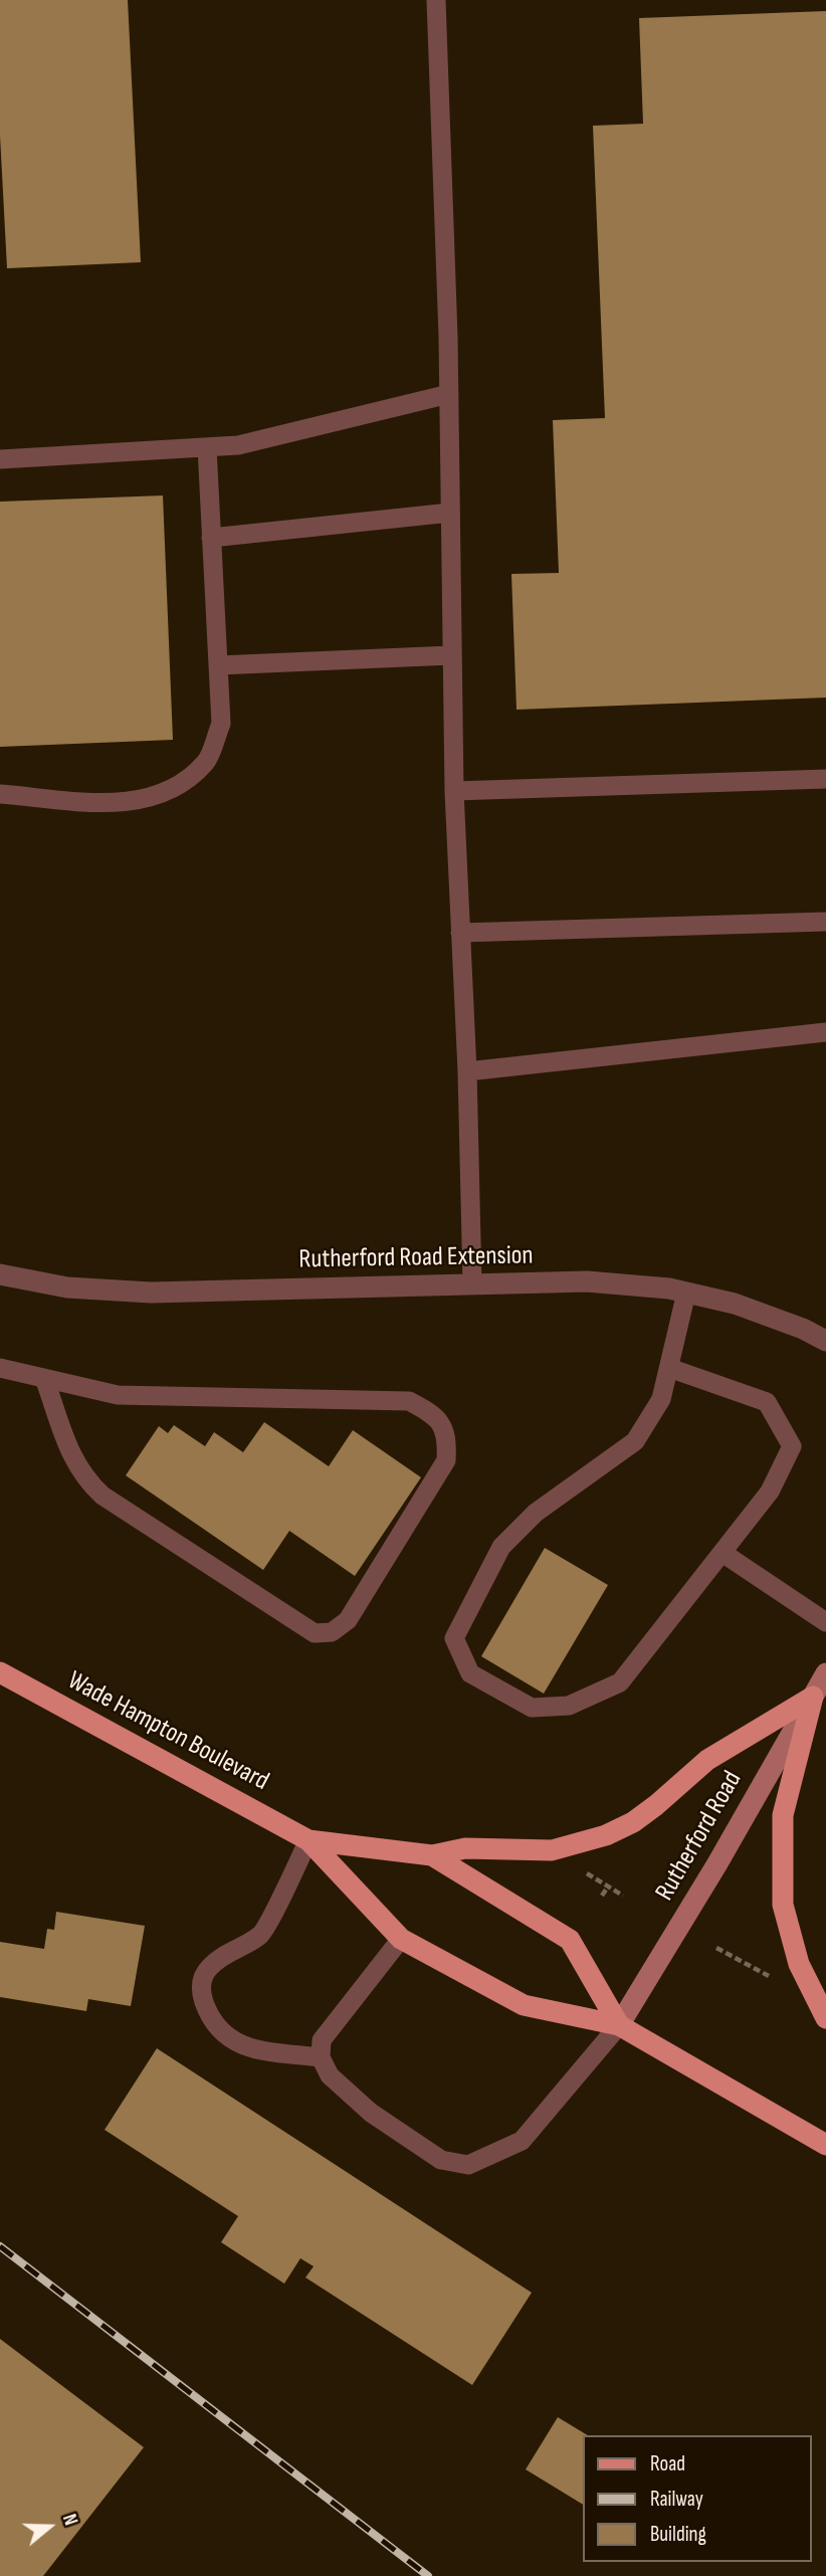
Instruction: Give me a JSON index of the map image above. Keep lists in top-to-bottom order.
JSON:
{
  "streets": {
    "main road": ["Wade Hampton Boulevard"],
    "street": ["Rutherford Road Extension", "Rutherford Road"]
  },
  "crossings": [
    ["Wade Hampton Boulevard", "Rutherford Road"]
  ],
  "legend": ["Road", "Railway", "Building"],
  "north": "right"
}
